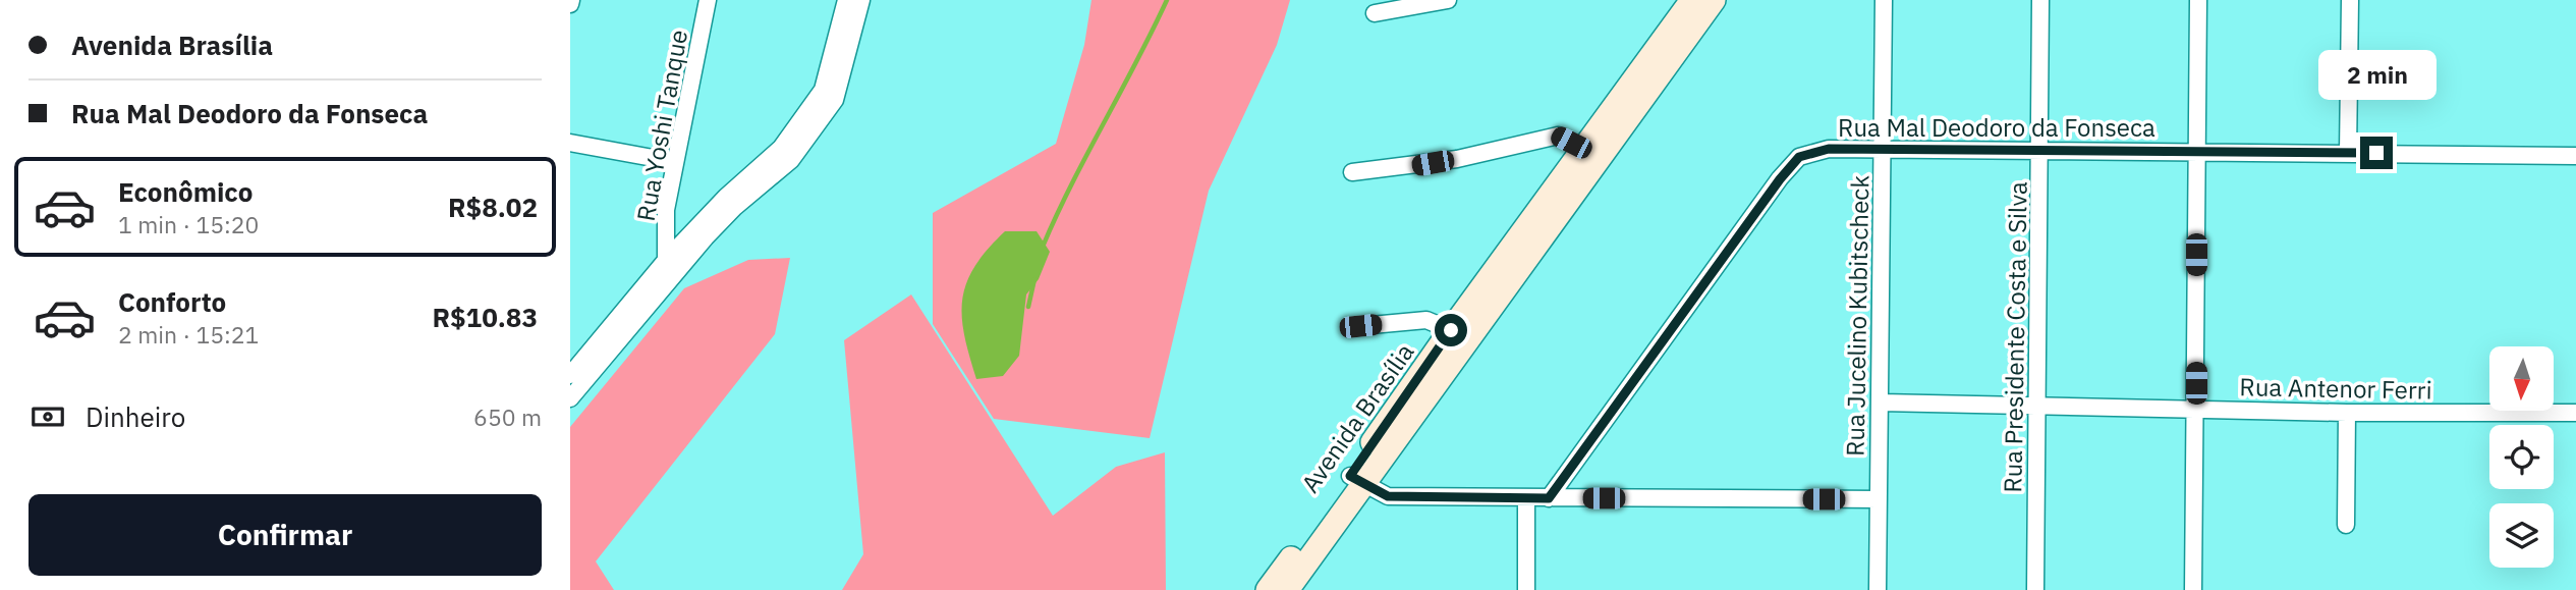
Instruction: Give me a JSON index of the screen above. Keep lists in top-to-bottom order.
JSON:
{
  "streets": {
    "main road": ["Avenida Brasília"],
    "street": [
      "Rua Yoshi Tanque",
      "Rua Mal Deodoro da Fonseca",
      "Rua Jucelino Kubitscheck",
      "Rua Presidente Costa e Silva",
      "Rua Antenor Ferri"
    ]
  },
  "crossings": [
    ["Rua Mal Deodoro da Fonseca", "Rua Jucelino Kubitscheck"],
    ["Rua Mal Deodoro da Fonseca", "Rua Presidente Costa e Silva"],
    ["Rua Jucelino Kubitscheck", "Rua Antenor Ferri"],
    ["Rua Presidente Costa e Silva", "Rua Antenor Ferri"]
  ],
  "north": "bottom",
  "page": {
    "banner": ["Avenida Brasília", "Rua Mal Deodoro da Fonseca"],
    "bubble": "2 min",
    "list": [
      {
        "name": "Econômico",
        "note": "1 min · 15:20",
        "value": "R$8.02"
      },
      {
        "name": "Conforto",
        "note": "2 min · 15:21",
        "value": "R$10.83"
      }
    ],
    "pay": ["Dinheiro", "650 m"],
    "buttons": "Confirmar"
  }
}
